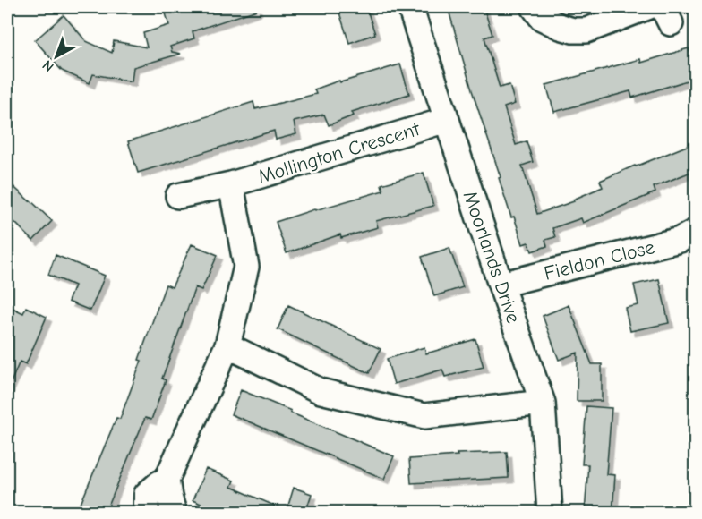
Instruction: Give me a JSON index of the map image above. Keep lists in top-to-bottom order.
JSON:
{
  "streets": {
    "street": ["Mollington Crescent", "Moorlands Drive", "Fieldon Close"]
  },
  "crossings": [
    ["Mollington Crescent", "Moorlands Drive"],
    ["Moorlands Drive", "Fieldon Close"]
  ],
  "north": "bottom left"
}
